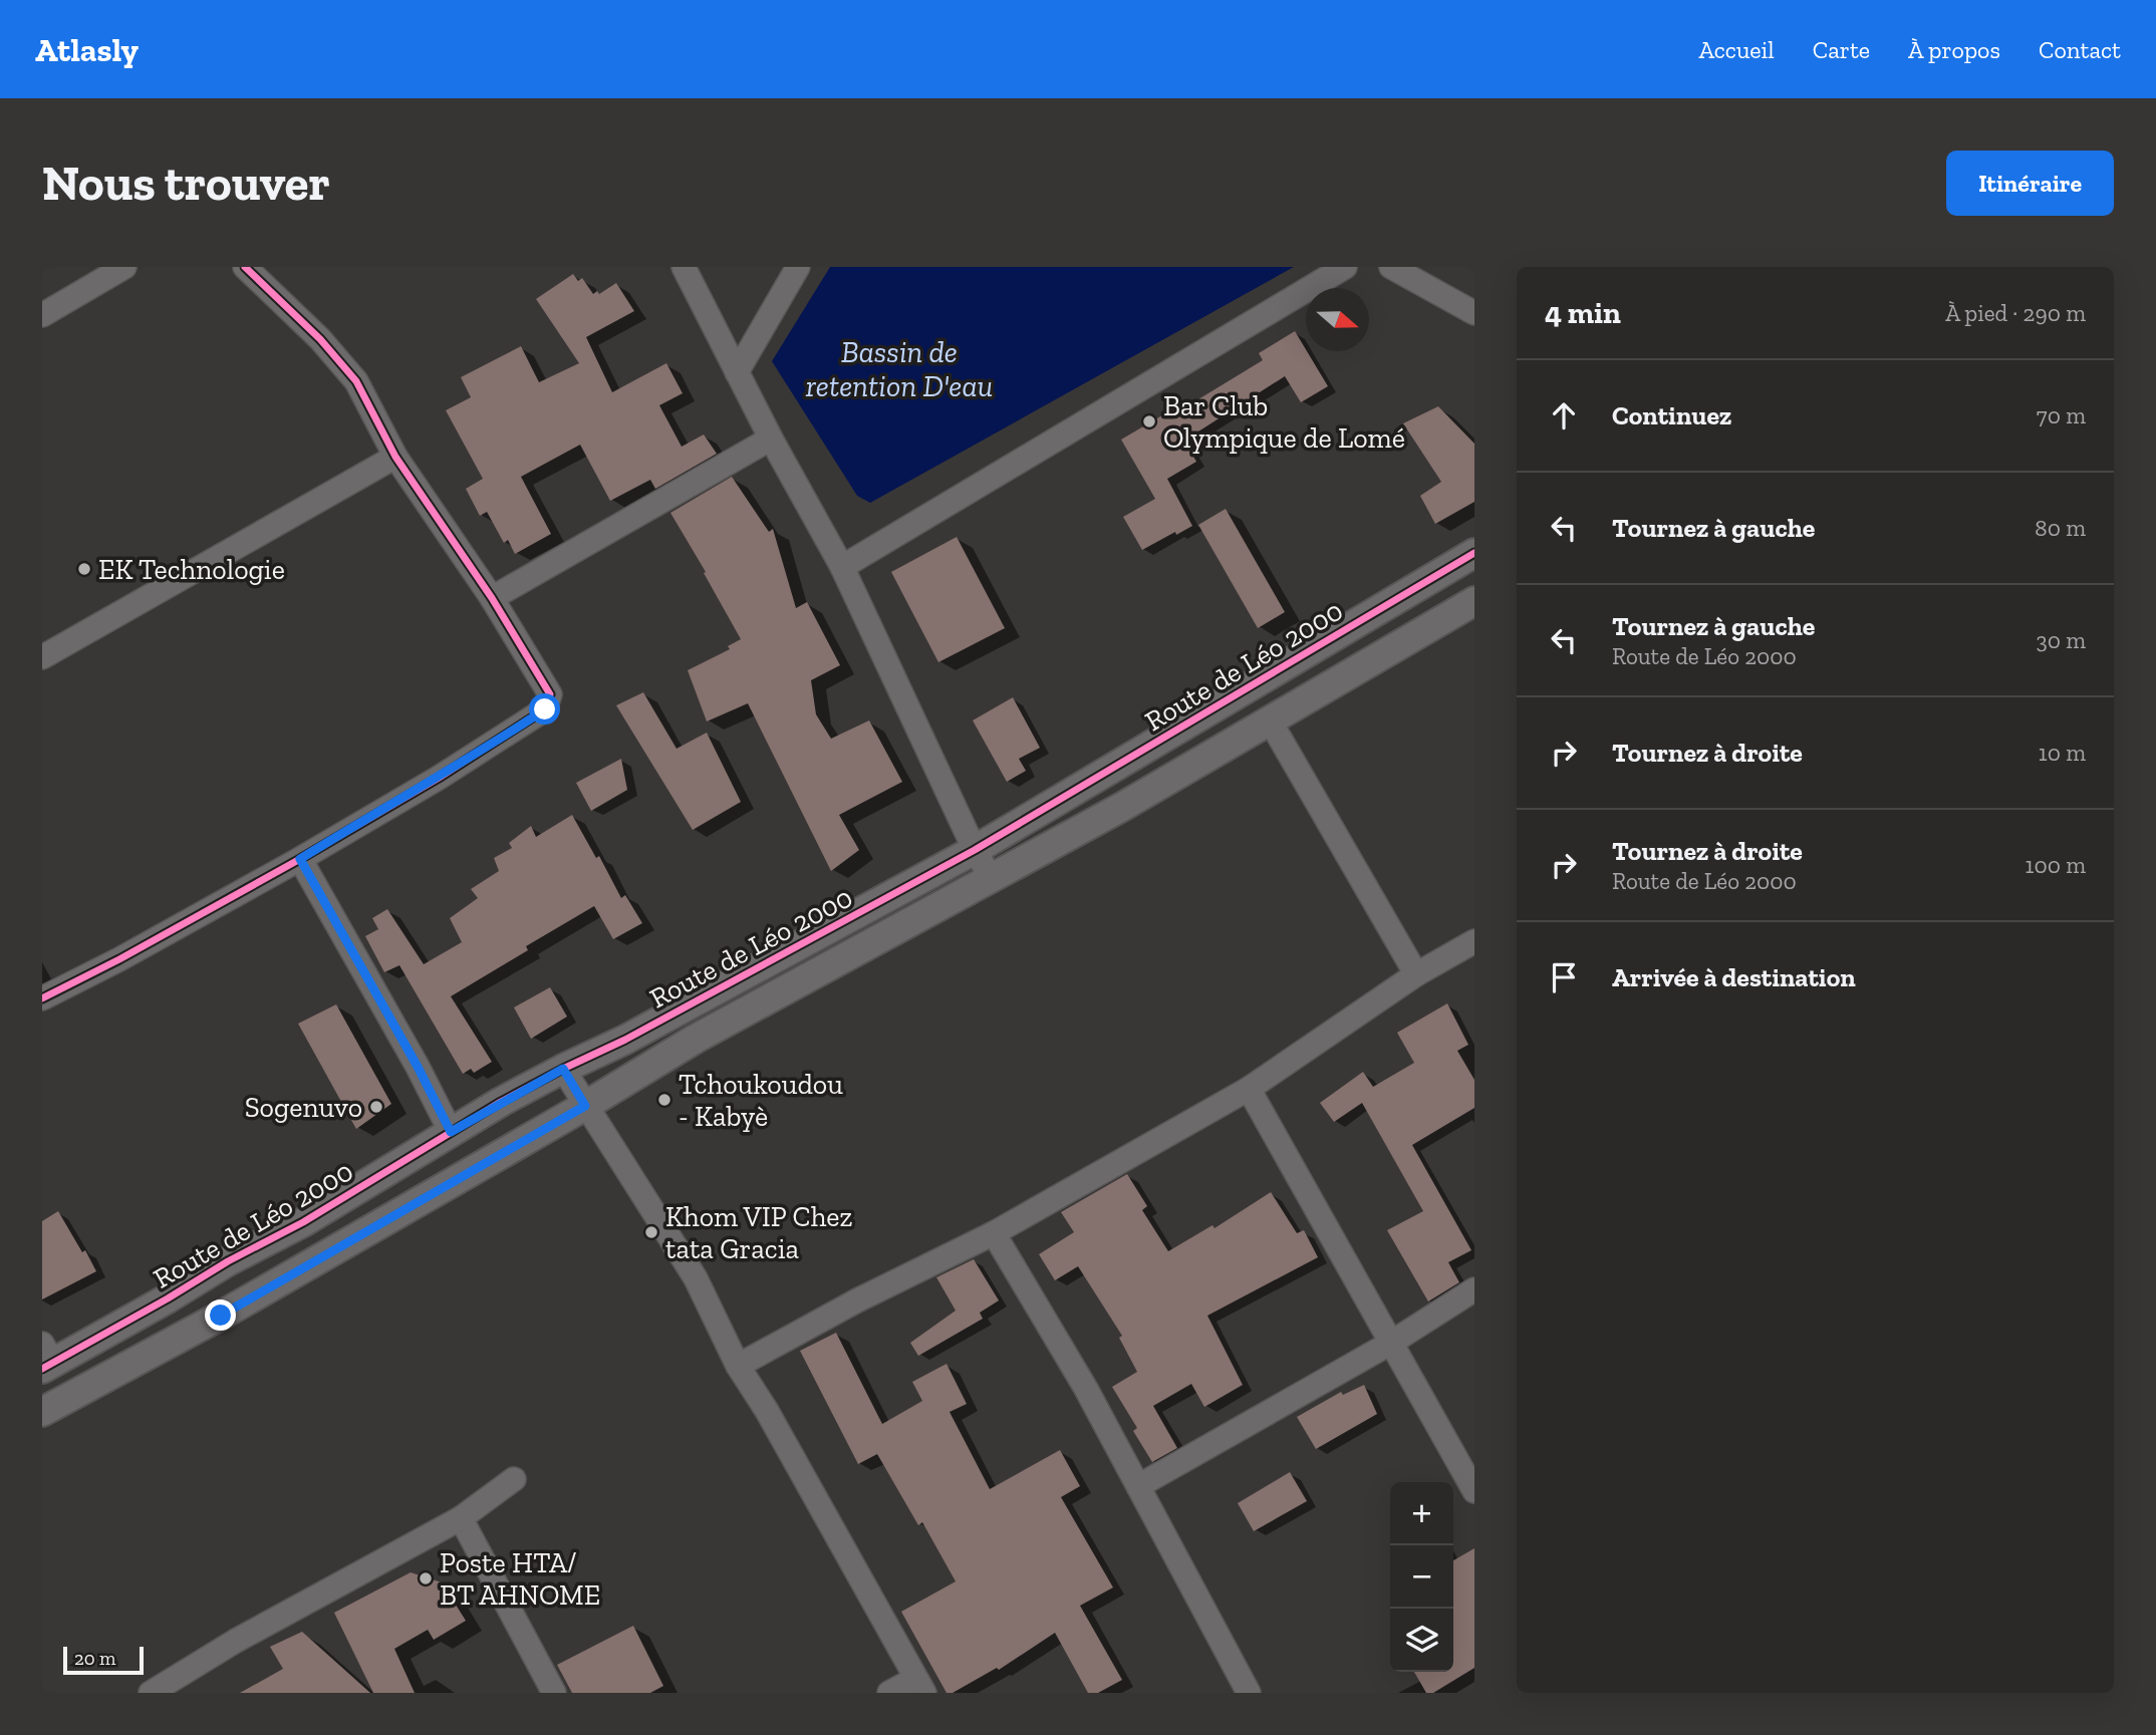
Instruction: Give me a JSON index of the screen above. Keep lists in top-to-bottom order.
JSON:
{
  "streets": {
    "street": ["Route de Léo 2000"]
  },
  "water": ["Bassin de retention D'eau"],
  "places": [
    "Bar Club Olympique de Lomé",
    "EK Technologie",
    "Tchoukoudou - Kabyè",
    "Sogenuvo",
    "Khom VIP Chez tata Gracia",
    "Poste HTA/ BT AHNOME"
  ],
  "scale_bar": "20 m",
  "north": "right",
  "page": {
    "header": "Atlasly",
    "nav": [
      "Accueil",
      "Carte",
      "À propos",
      "Contact"
    ],
    "buttons": "Itinéraire",
    "title": "Nous trouver",
    "heading": ["4 min", "À pied · 290 m"],
    "list": [
      ["Continuez", "70 m"],
      ["Tournez à gauche", "80 m"],
      ["Tournez à gauche", "Route de Léo 2000", "30 m"],
      ["Tournez à droite", "10 m"],
      ["Tournez à droite", "Route de Léo 2000", "100 m"],
      "Arrivée à destination"
    ],
    "map_buttons": ["+", "−"],
    "scale": "20 m"
  }
}
